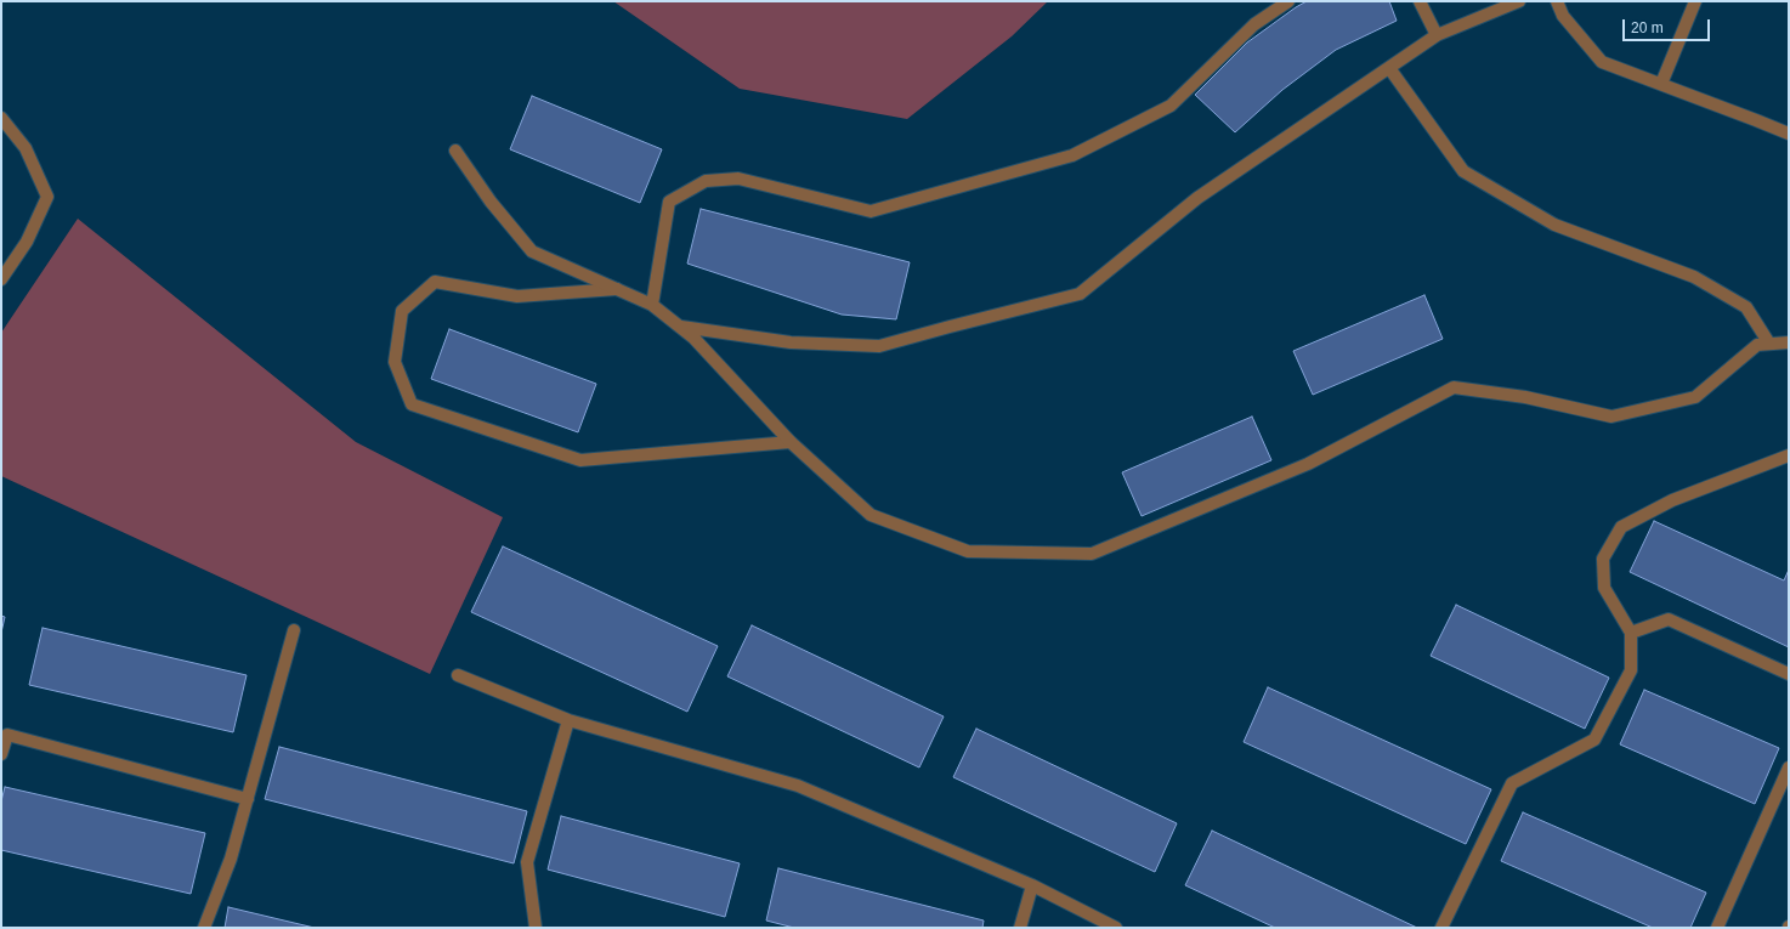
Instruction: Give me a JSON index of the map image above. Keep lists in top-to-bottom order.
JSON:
{
  "scale_bar": "20 m"
}
